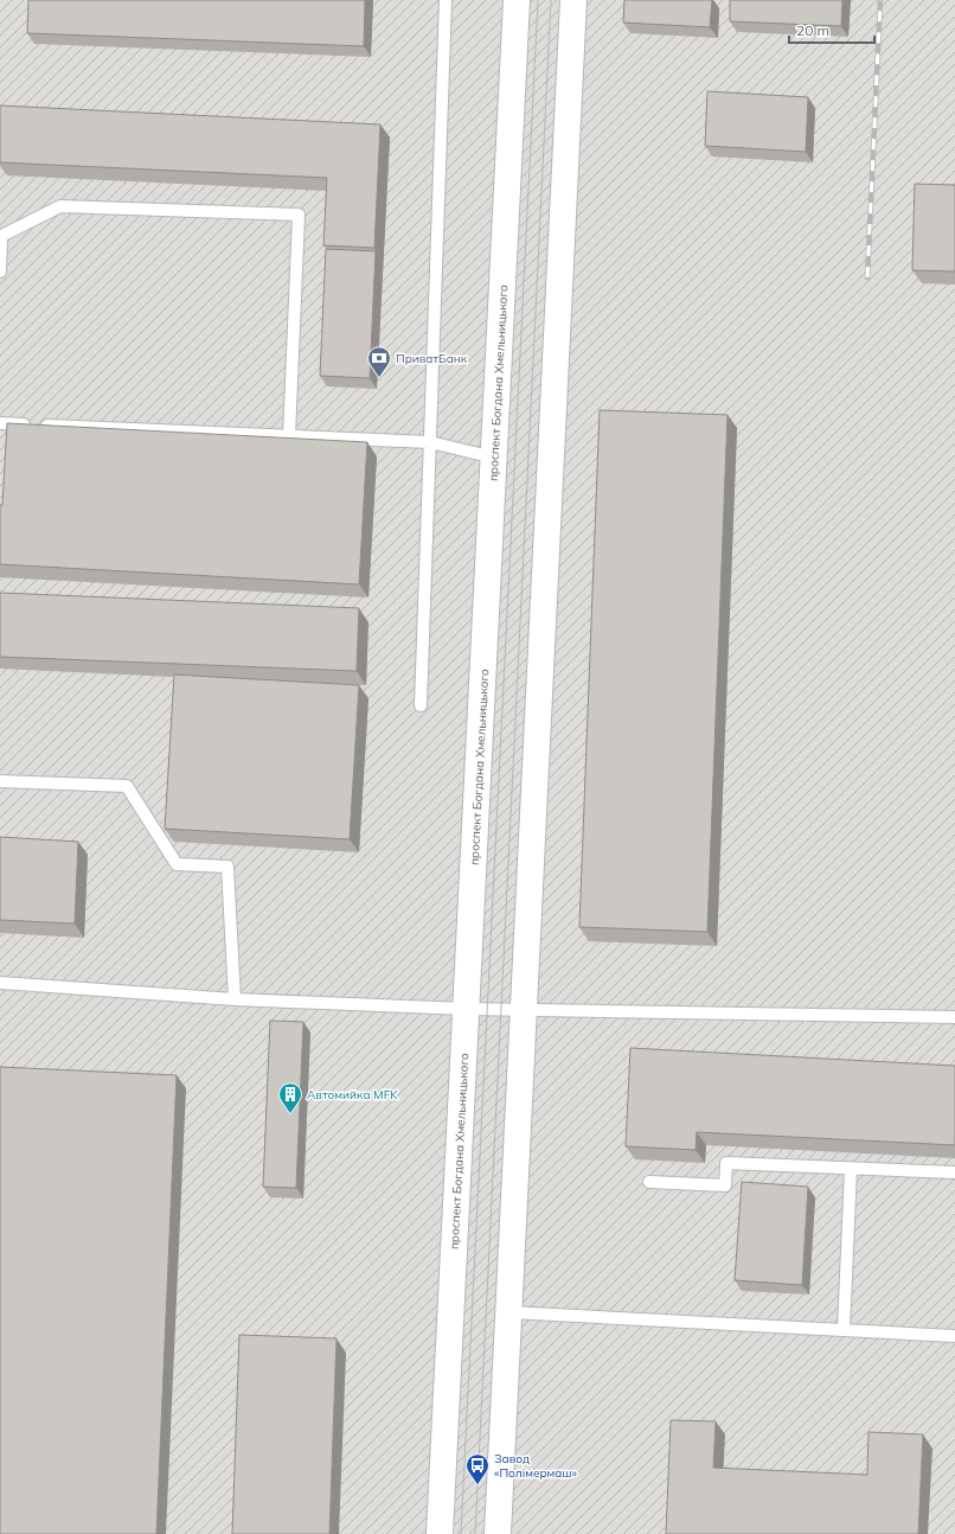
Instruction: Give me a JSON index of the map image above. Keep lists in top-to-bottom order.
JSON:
{
  "streets": {
    "main road": ["проспект Богдана Хмельницького"]
  },
  "places": {
    "bank": ["ПриватБанк"],
    "building": ["Автомийка MFK"],
    "bus stop": ["Завод «Полімермаш»"]
  },
  "scale_bar": "20 m"
}
